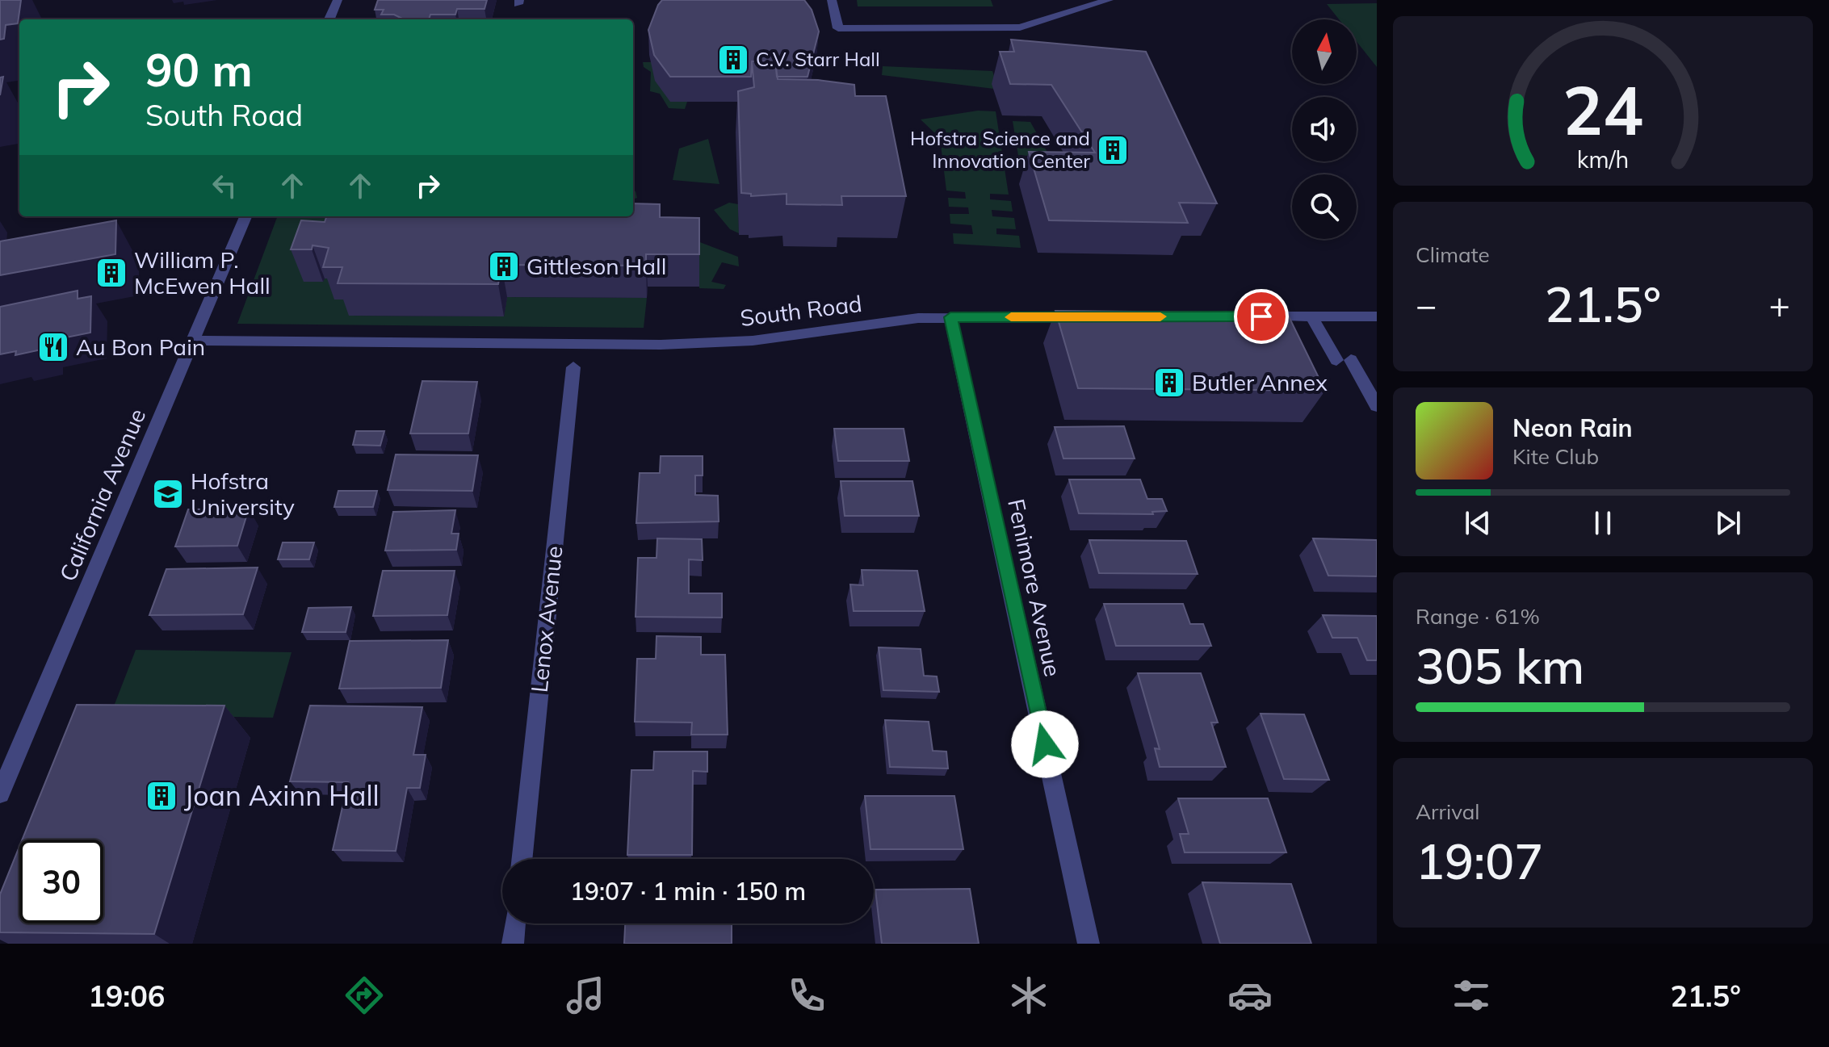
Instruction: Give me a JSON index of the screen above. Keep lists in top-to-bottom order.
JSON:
{
  "streets": {
    "street": [
      "South Road",
      "California Avenue",
      "Fenimore Avenue",
      "Lenox Avenue"
    ]
  },
  "crossings": [
    ["South Road", "California Avenue"],
    ["South Road", "Fenimore Avenue"]
  ],
  "places": {
    "building": [
      "C.V. Starr Hall",
      "Hofstra Science and Innovation Center",
      "Gittleson Hall",
      "William P. McEwen Hall",
      "Butler Annex",
      "Joan Axinn Hall"
    ],
    "restaurant": ["Au Bon Pain"],
    "school or university": ["Hofstra University"]
  },
  "north": "top",
  "page": {
    "turn": ["90 m", "South Road"],
    "tile": [
      "Climate",
      ["Range · 61%", "305 km"],
      ["Arrival", "19:07"]
    ],
    "heat": ["−", "21.5°", "+"],
    "song": ["Neon Rain", "Kite Club"],
    "limit": "30",
    "trip": "19:07 · 1 min · 150 m",
    "tabs": ["19:06", "21.5°"],
    "gauge": ["24", "km/h"]
  }
}
